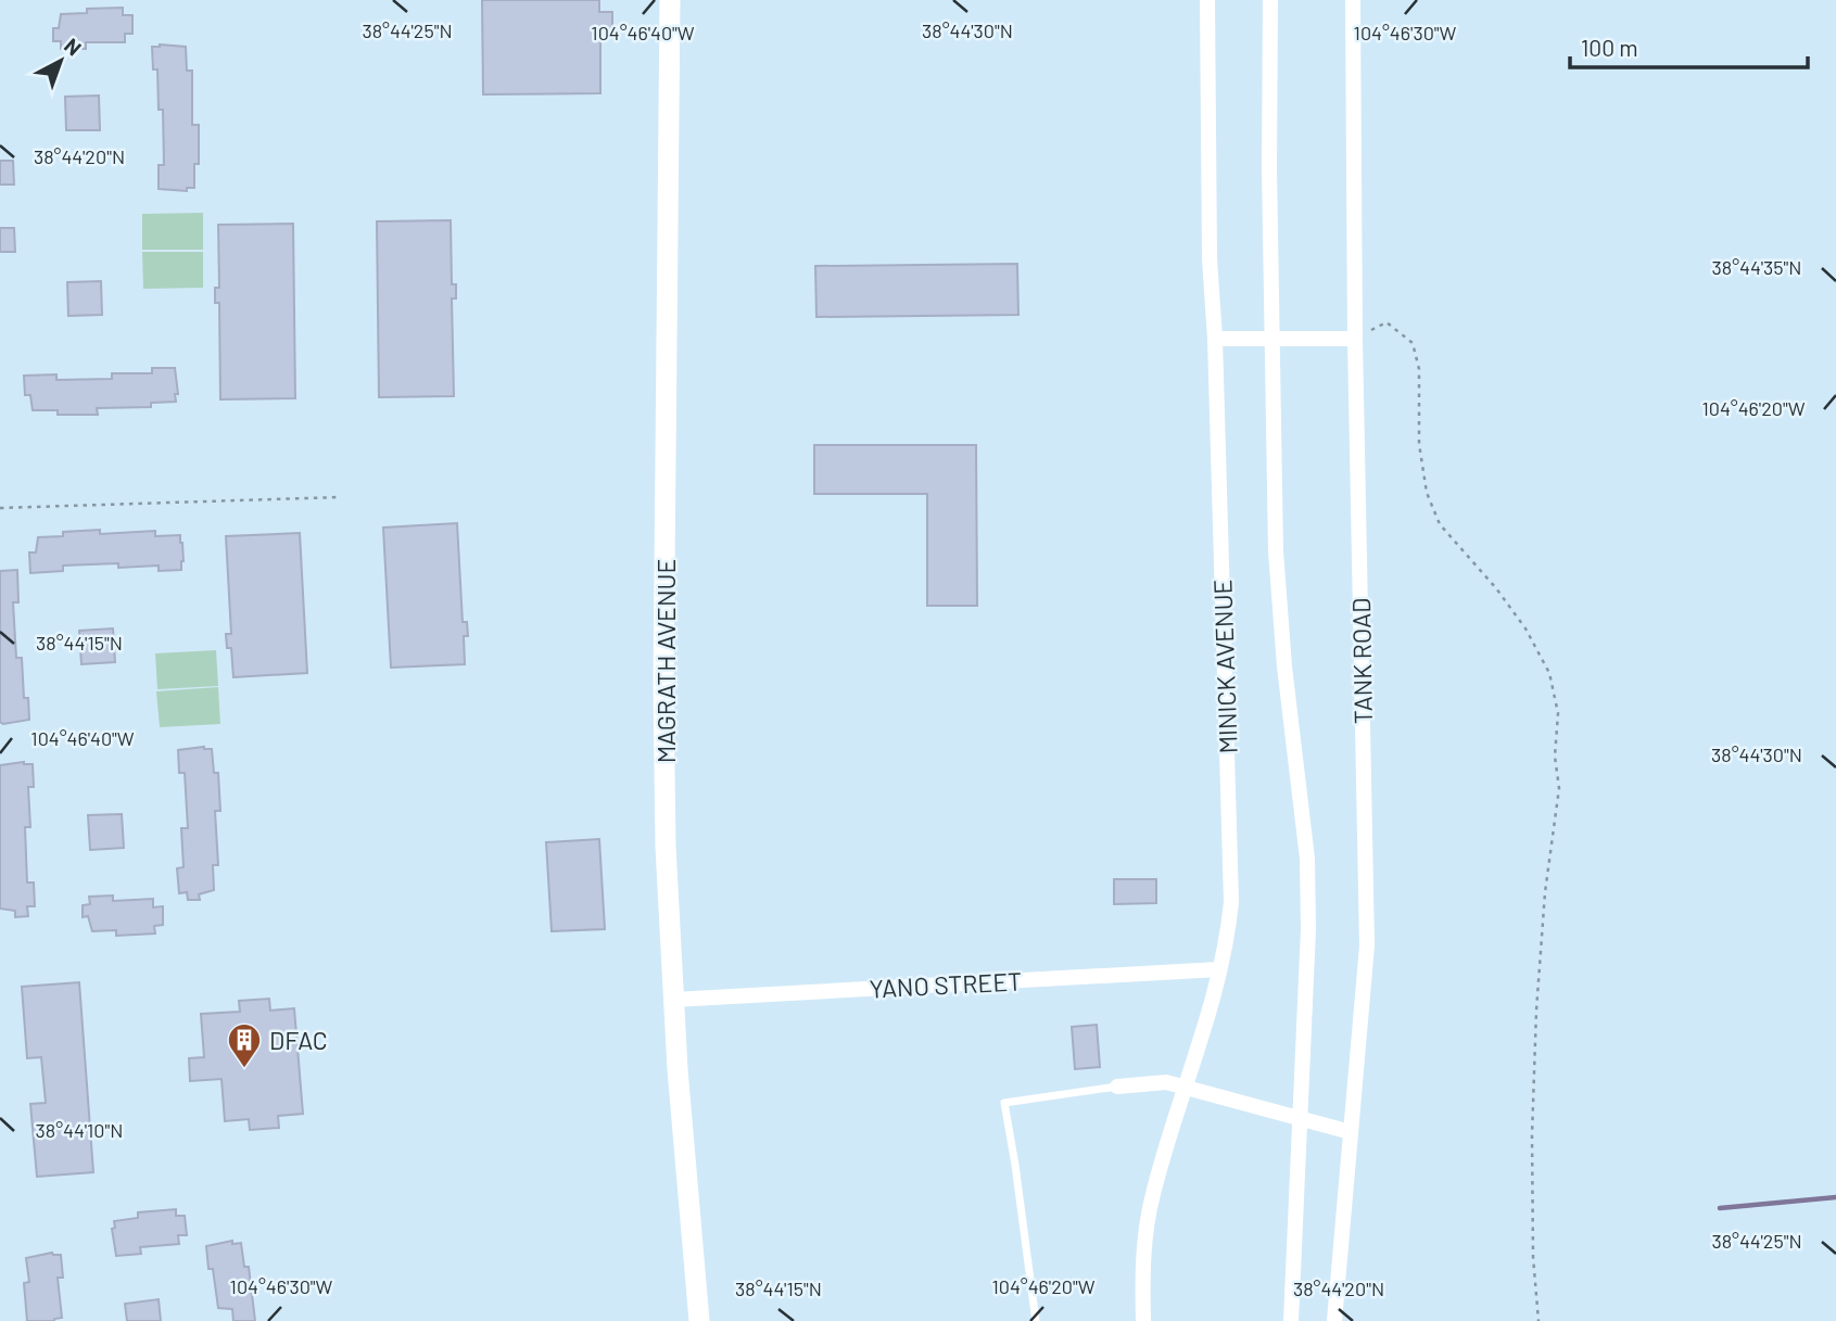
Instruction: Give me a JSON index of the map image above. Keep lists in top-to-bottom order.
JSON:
{
  "streets": {
    "main road": ["MAGRATH AVENUE"],
    "street": ["TANK ROAD", "MINICK AVENUE", "YANO STREET"]
  },
  "crossings": [
    ["MAGRATH AVENUE", "YANO STREET"],
    ["MINICK AVENUE", "YANO STREET"]
  ],
  "places": {
    "building": ["DFAC"]
  },
  "scale_bar": "100 m",
  "north": "top right",
  "coordinates": [
    "38°44'25\"N",
    "38°44'30\"N",
    "104°46'40\"W",
    "104°46'30\"W",
    "38°44'20\"N",
    "38°44'35\"N",
    "104°46'20\"W",
    "38°44'15\"N",
    "38°44'10\"N"
  ]
}
